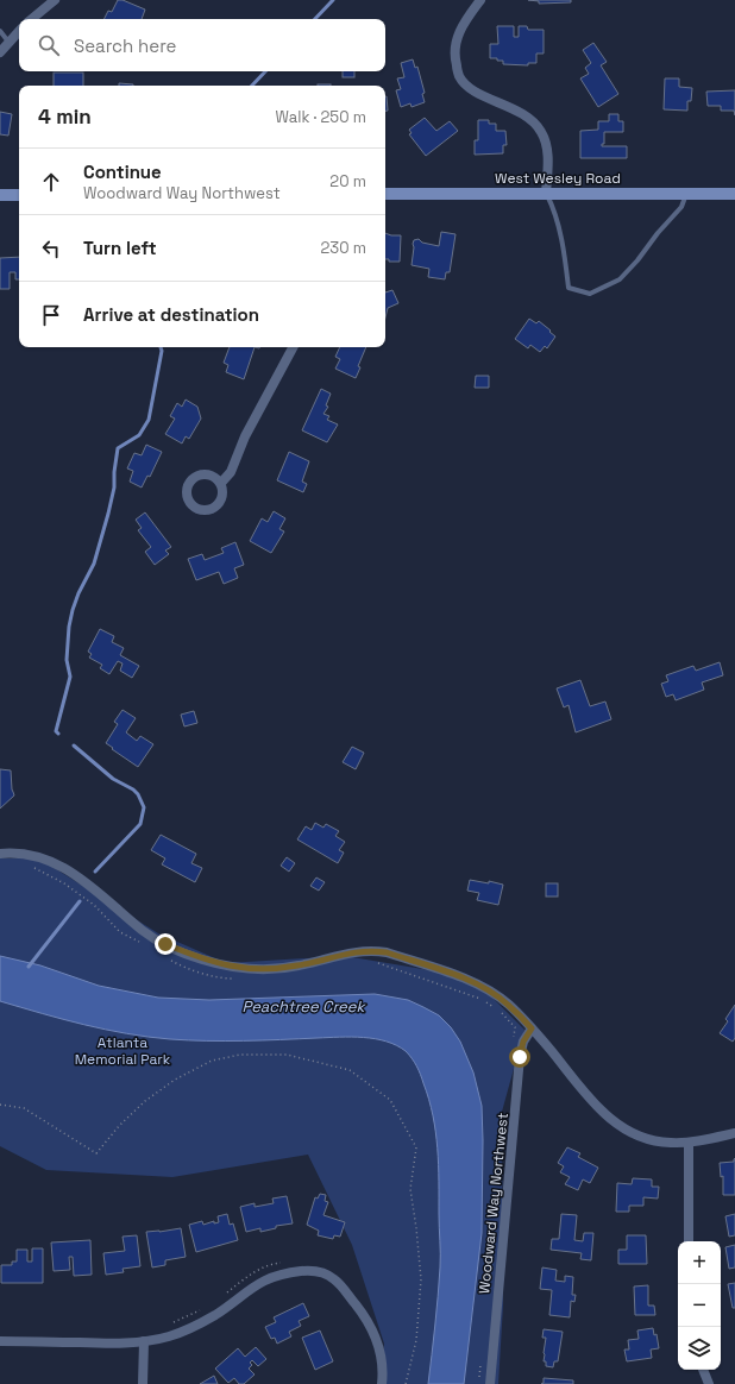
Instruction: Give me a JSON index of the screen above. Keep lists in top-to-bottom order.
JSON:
{
  "streets": {
    "street": ["West Wesley Road", "Woodward Way Northwest"]
  },
  "water": ["Peachtree Creek"],
  "parks": ["Atlanta Memorial Park"],
  "page": {
    "search": "Search here",
    "heading": ["4 min", "Walk · 250 m"],
    "list": [
      ["Continue", "Woodward Way Northwest", "20 m"],
      ["Turn left", "230 m"],
      "Arrive at destination"
    ],
    "map_buttons": ["+", "−"]
  }
}
